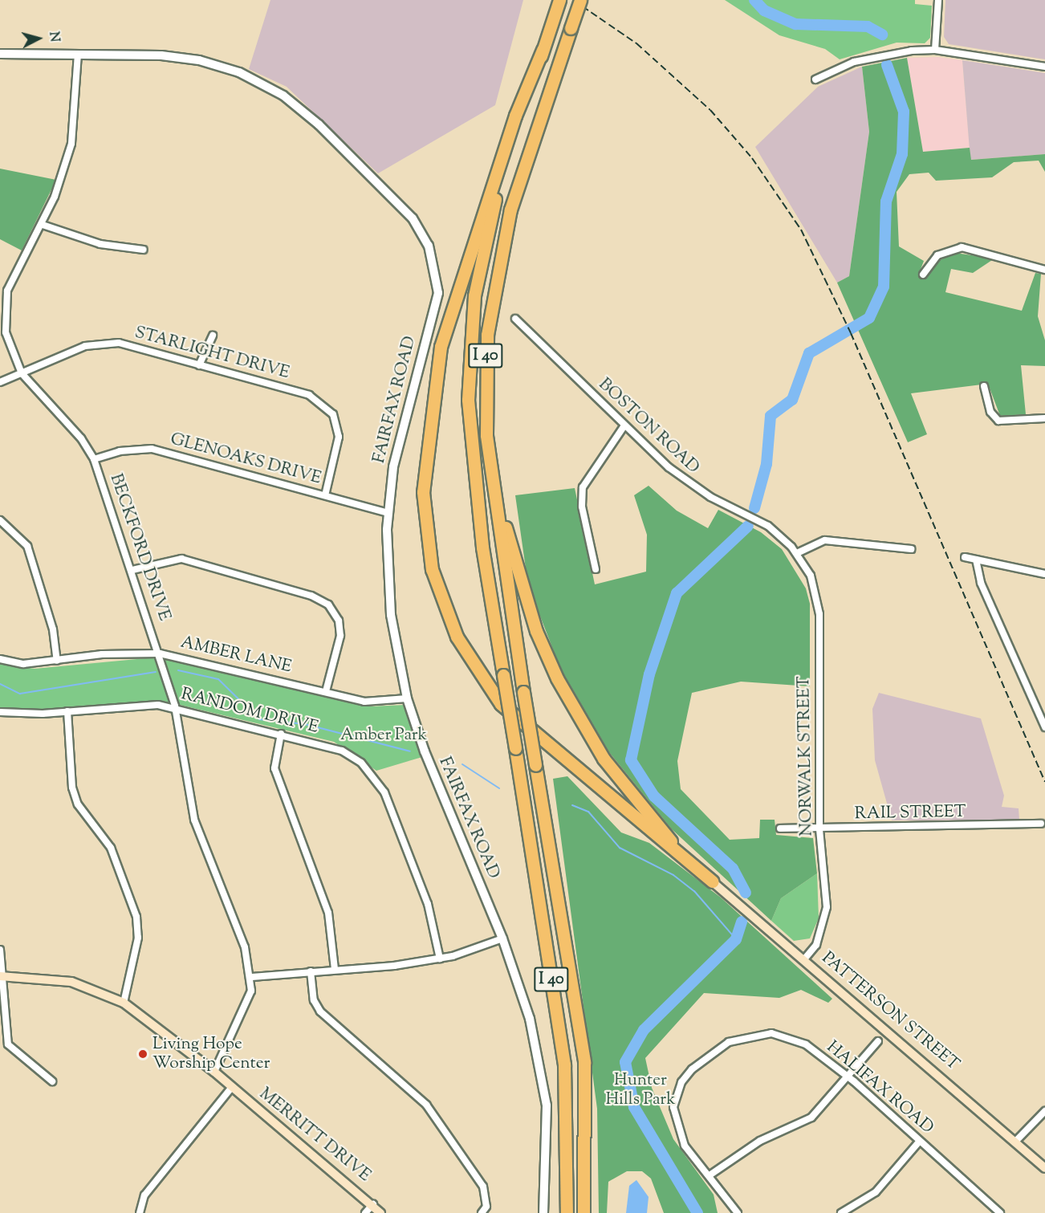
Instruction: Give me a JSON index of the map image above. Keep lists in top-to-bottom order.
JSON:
{
  "streets": {
    "highway": ["I 40"],
    "main road": ["PATTERSON STREET", "MERRITT DRIVE"],
    "street": [
      "STARLIGHT DRIVE",
      "FAIRFAX ROAD",
      "BOSTON ROAD",
      "GLENOAKS DRIVE",
      "BECKFORD DRIVE",
      "AMBER LANE",
      "RANDOM DRIVE",
      "NORWALK STREET",
      "RAIL STREET",
      "HALIFAX ROAD"
    ]
  },
  "crossings": [
    ["STARLIGHT DRIVE", "GLENOAKS DRIVE"],
    ["STARLIGHT DRIVE", "BECKFORD DRIVE"],
    ["FAIRFAX ROAD", "GLENOAKS DRIVE"],
    ["FAIRFAX ROAD", "BECKFORD DRIVE"],
    ["FAIRFAX ROAD", "AMBER LANE"],
    ["BOSTON ROAD", "NORWALK STREET"],
    ["GLENOAKS DRIVE", "BECKFORD DRIVE"],
    ["BECKFORD DRIVE", "AMBER LANE"],
    ["BECKFORD DRIVE", "RANDOM DRIVE"],
    ["BECKFORD DRIVE", "MERRITT DRIVE"],
    ["NORWALK STREET", "RAIL STREET"],
    ["NORWALK STREET", "PATTERSON STREET"]
  ],
  "parks": ["Amber Park", "Hunter Hills Park"],
  "places": ["Living Hope Worship Center"],
  "north": "right"
}
